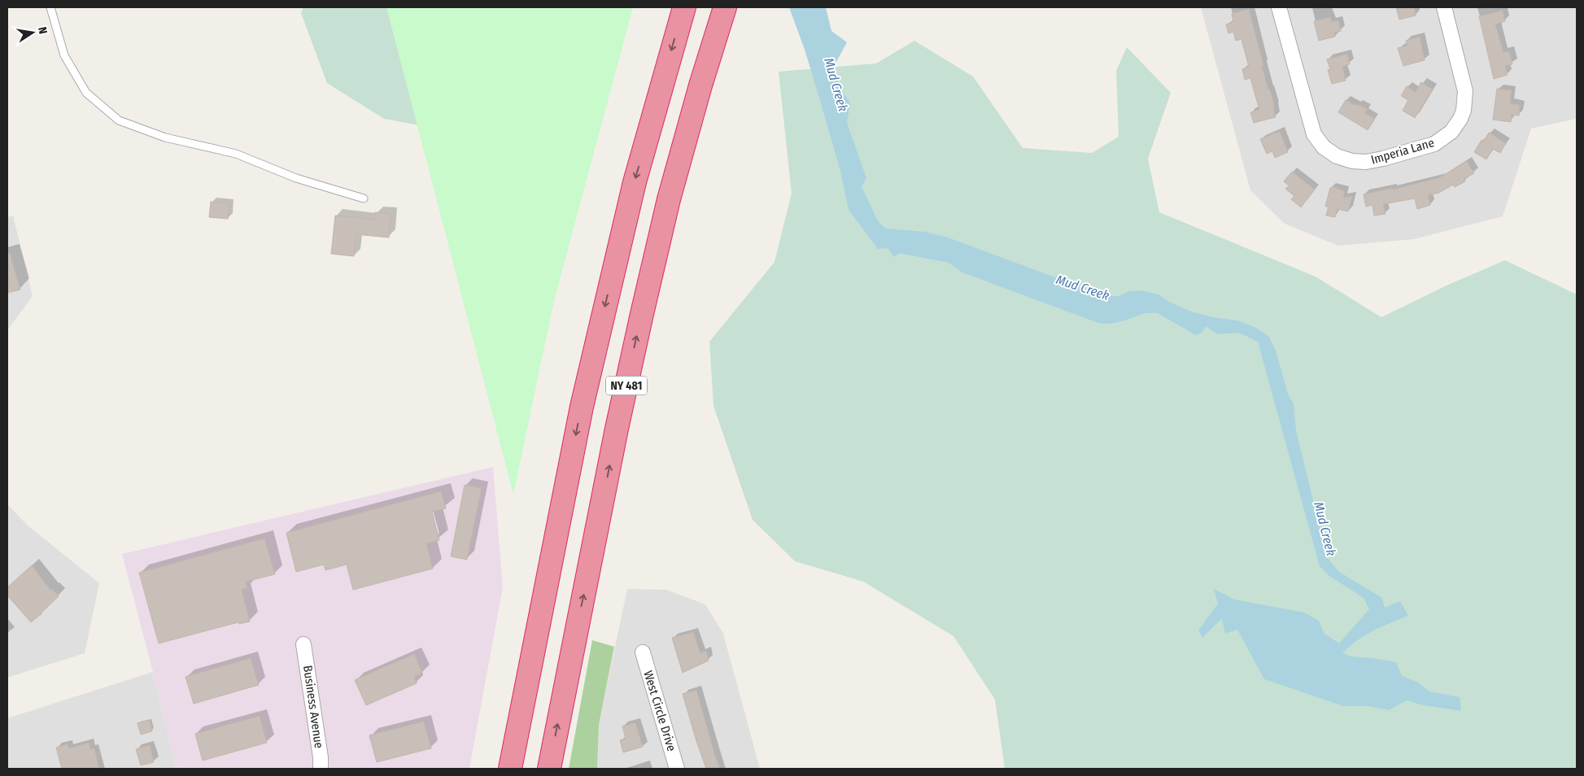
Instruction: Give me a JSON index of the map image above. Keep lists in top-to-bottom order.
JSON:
{
  "streets": {
    "highway": ["NY 481"],
    "street": ["Imperia Lane", "Business Avenue", "West Circle Drive"]
  },
  "water": ["Mud Creek"],
  "north": "right"
}
